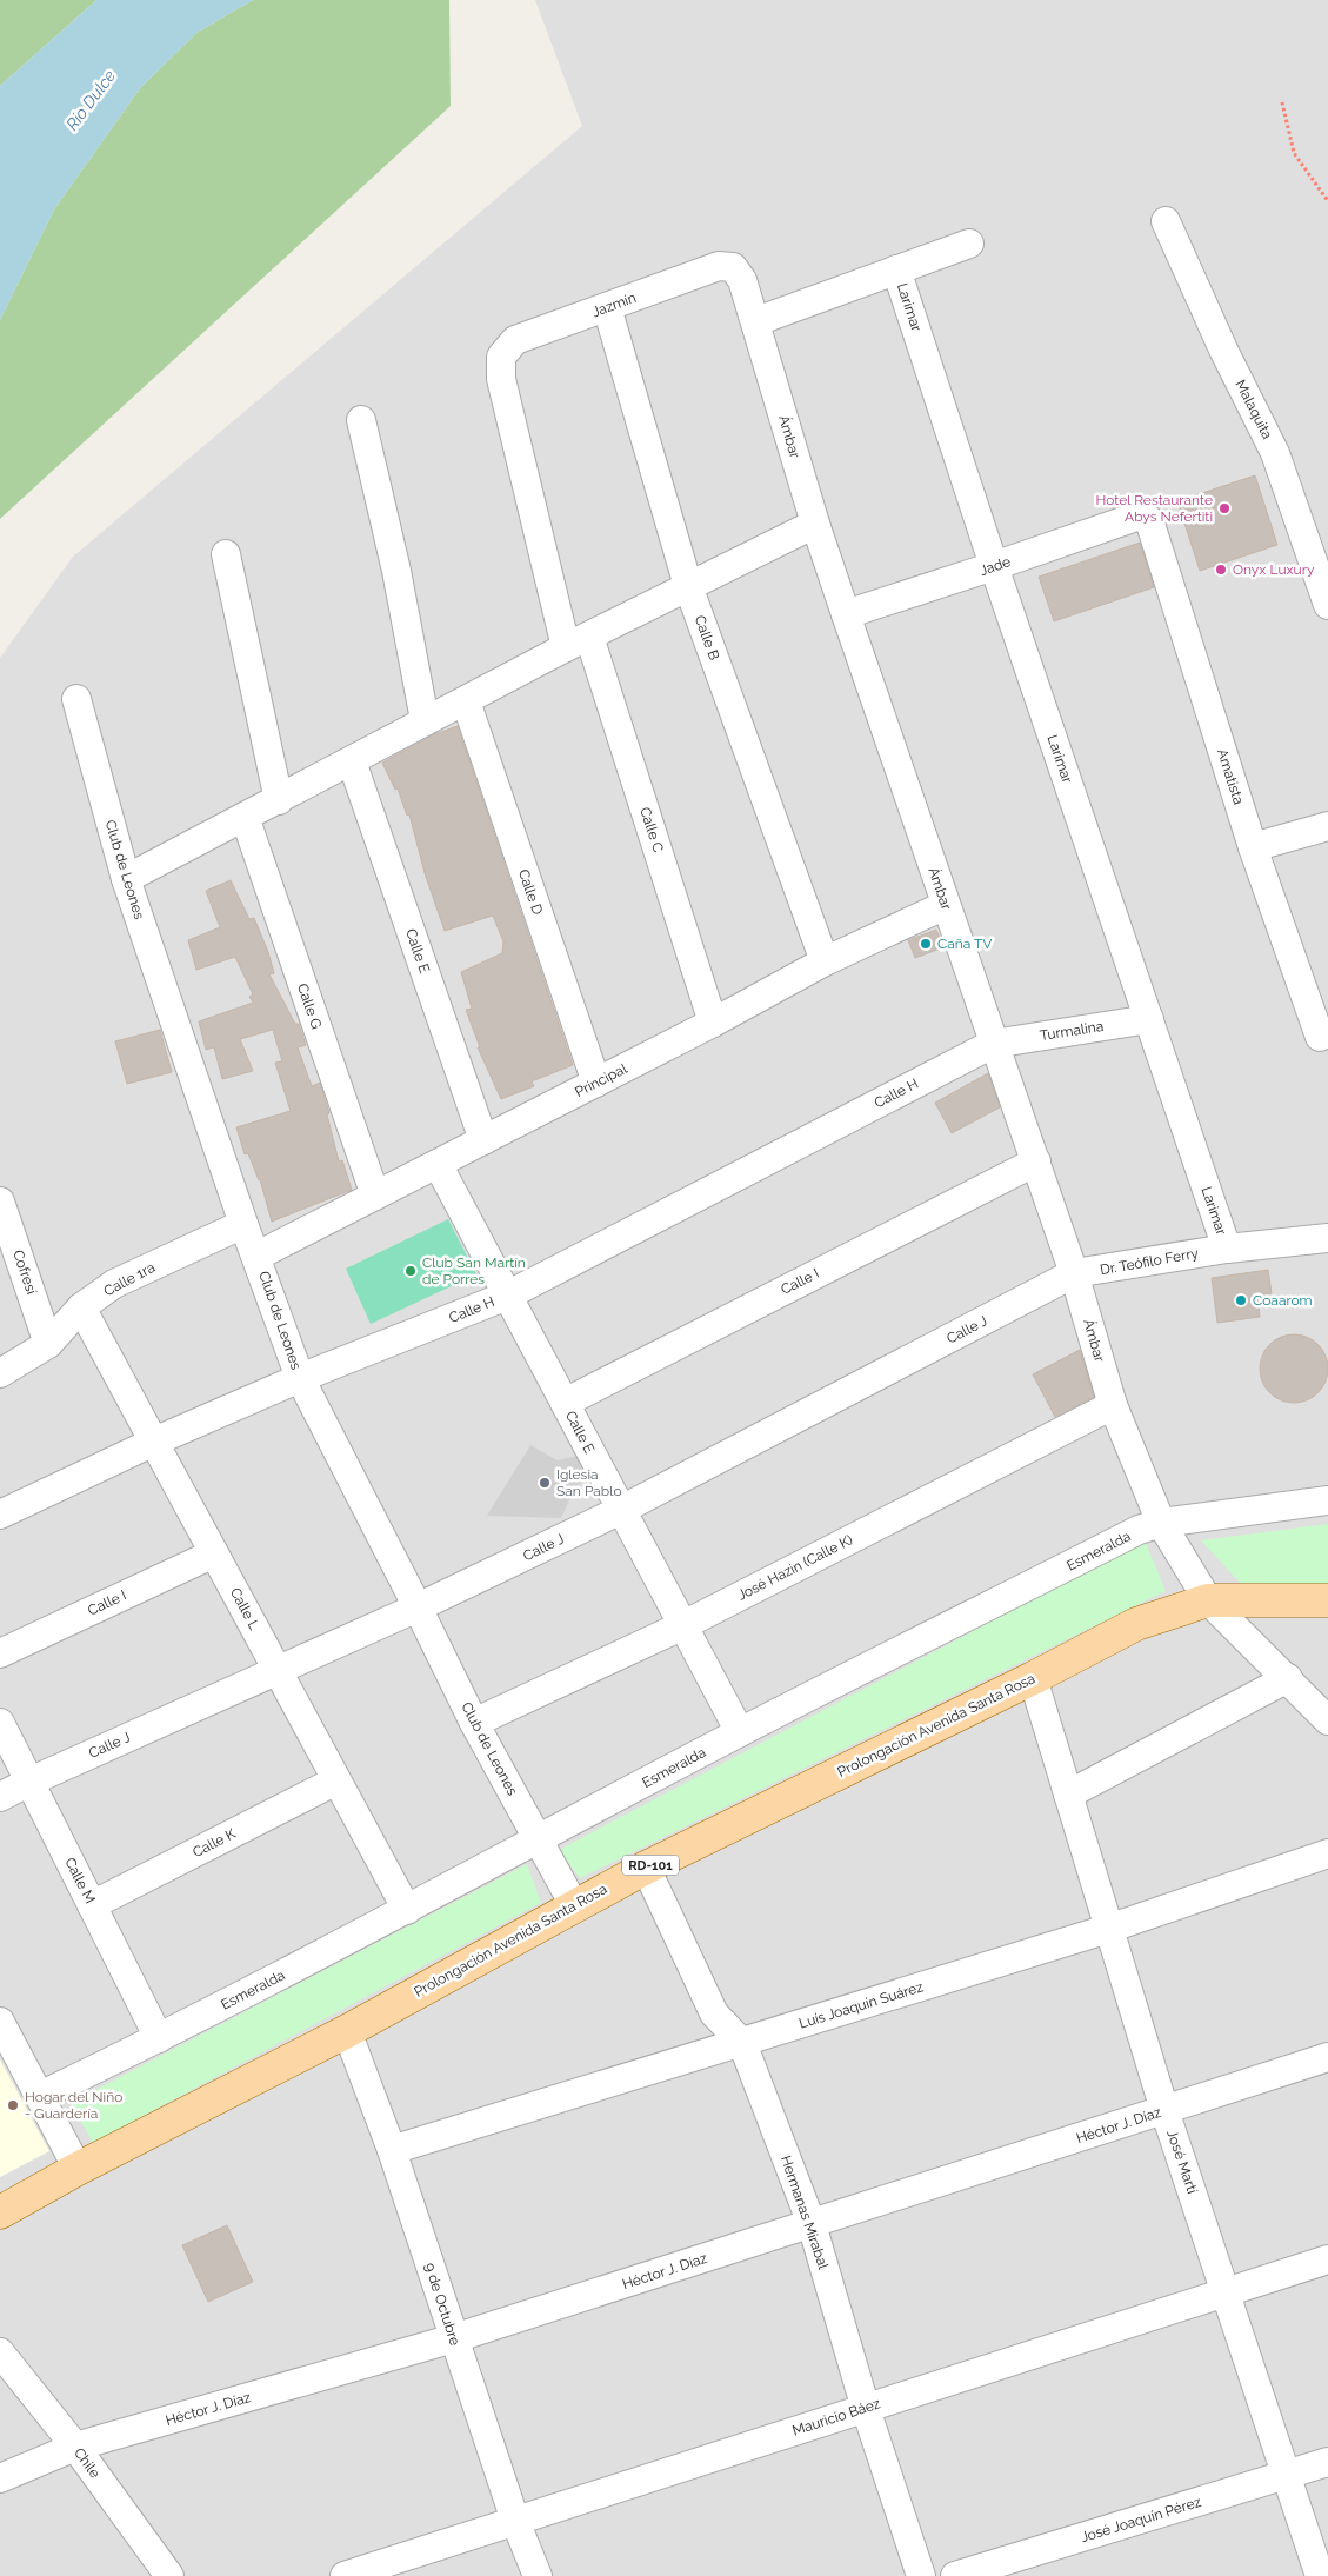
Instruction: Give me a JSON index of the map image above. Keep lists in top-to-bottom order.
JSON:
{
  "streets": {
    "main road": ["Prolongación Avenida Santa Rosa", "RD-101"],
    "street": [
      "Jazmín",
      "Larimar",
      "Malaquita",
      "Ámbar",
      "Jade",
      "Calle B",
      "Amatista",
      "Calle C",
      "Club de Leones",
      "Calle D",
      "Calle E",
      "Calle G",
      "Turmalina",
      "Principal",
      "Calle H",
      "Dr. Teófilo Ferry",
      "Cofresí",
      "Calle 1ra",
      "Calle I",
      "Calle J",
      "Esmeralda",
      "José Hazin (Calle K)",
      "Calle L",
      "Calle K",
      "Calle M",
      "Luís Joaquín Suárez",
      "Héctor J. Díaz",
      "José Martí",
      "Hermanas Mirabal",
      "9 de Octubre",
      "Mauricio Báez",
      "Chile",
      "José Joaquín Pérez"
    ]
  },
  "crossings": [
    ["Jazmín", "Ámbar"],
    ["Jazmín", "Calle B"],
    ["Jazmín", "Calle C"],
    ["Larimar", "Jade"],
    ["Larimar", "Turmalina"],
    ["Larimar", "Dr. Teófilo Ferry"],
    ["Ámbar", "Jade"],
    ["Ámbar", "Turmalina"],
    ["Ámbar", "Principal"],
    ["Ámbar", "Calle H"],
    ["Ámbar", "Dr. Teófilo Ferry"],
    ["Ámbar", "Calle I"],
    ["Ámbar", "Calle J"],
    ["Ámbar", "Esmeralda"],
    ["Ámbar", "José Hazin (Calle K)"],
    ["Ámbar", "Prolongación Avenida Santa Rosa"],
    ["Jade", "Amatista"],
    ["Calle B", "Principal"],
    ["Calle C", "Principal"],
    ["Club de Leones", "Principal"],
    ["Club de Leones", "Calle H"],
    ["Club de Leones", "Calle 1ra"],
    ["Club de Leones", "Calle J"],
    ["Club de Leones", "Esmeralda"],
    ["Club de Leones", "José Hazin (Calle K)"],
    ["Club de Leones", "Prolongación Avenida Santa Rosa"],
    ["Calle D", "Principal"],
    ["Calle E", "Principal"],
    ["Calle E", "Calle H"],
    ["Calle E", "Calle I"],
    ["Calle E", "Calle J"],
    ["Calle E", "Esmeralda"],
    ["Calle E", "José Hazin (Calle K)"],
    ["Calle G", "Principal"],
    ["Turmalina", "Calle H"],
    ["Calle H", "Calle L"],
    ["Dr. Teófilo Ferry", "Calle J"],
    ["Cofresí", "Calle 1ra"],
    ["Calle 1ra", "Calle L"],
    ["Calle I", "Calle L"],
    ["Calle J", "Calle L"],
    ["Calle J", "Calle M"],
    ["Esmeralda", "Calle L"],
    ["Esmeralda", "Calle M"],
    ["Calle L", "Calle K"],
    ["Prolongación Avenida Santa Rosa", "José Martí"],
    ["Prolongación Avenida Santa Rosa", "Hermanas Mirabal"],
    ["Prolongación Avenida Santa Rosa", "9 de Octubre"],
    ["Calle K", "Calle M"],
    ["Luís Joaquín Suárez", "José Martí"],
    ["Luís Joaquín Suárez", "Hermanas Mirabal"],
    ["Luís Joaquín Suárez", "9 de Octubre"],
    ["Héctor J. Díaz", "José Martí"],
    ["Héctor J. Díaz", "Hermanas Mirabal"],
    ["Héctor J. Díaz", "9 de Octubre"],
    ["Héctor J. Díaz", "Chile"],
    ["José Martí", "Mauricio Báez"],
    ["José Martí", "José Joaquín Pérez"],
    ["Hermanas Mirabal", "Mauricio Báez"],
    ["9 de Octubre", "Mauricio Báez"]
  ],
  "water": ["Río Dulce"],
  "places": [
    "Hotel Restaurante Abys Nefertiti",
    "Onyx Luxury",
    "Caña TV",
    "Club San Martín de Porres",
    "Coaarom",
    "Iglesia San Pablo",
    "Hogar del Niño - Guardería"
  ]
}
